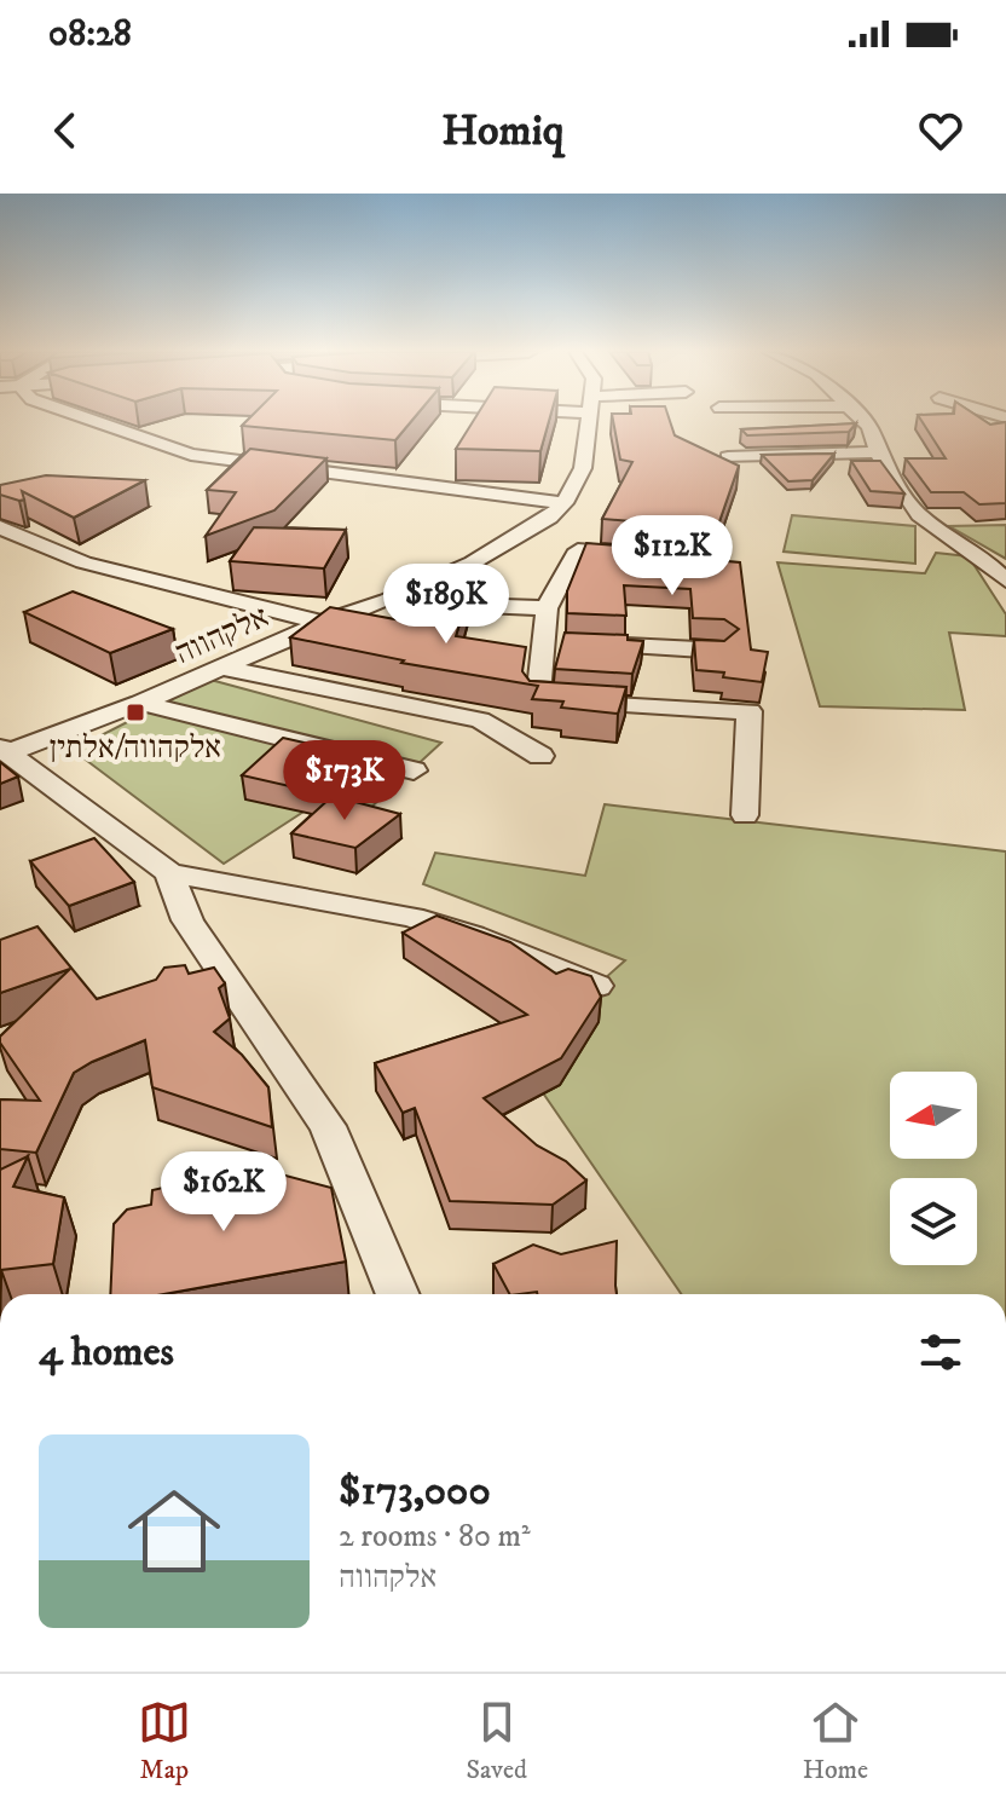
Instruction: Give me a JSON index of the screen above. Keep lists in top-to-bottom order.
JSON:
{
  "streets": {
    "street": ["אלקהווה"]
  },
  "places": {
    "transit": ["אלקהווה/אלתין"]
  },
  "north": "left",
  "page": {
    "status": "08:28",
    "header": "Homiq",
    "price": [
      "$112K",
      "$189K",
      "$173K",
      "$162K"
    ],
    "heading": "4 homes",
    "list": [
      {
        "name": "$173,000",
        "note": "2 rooms · 80 m² · אלקהווה"
      }
    ],
    "tabs": ["Map", "Saved", "Home"]
  }
}
